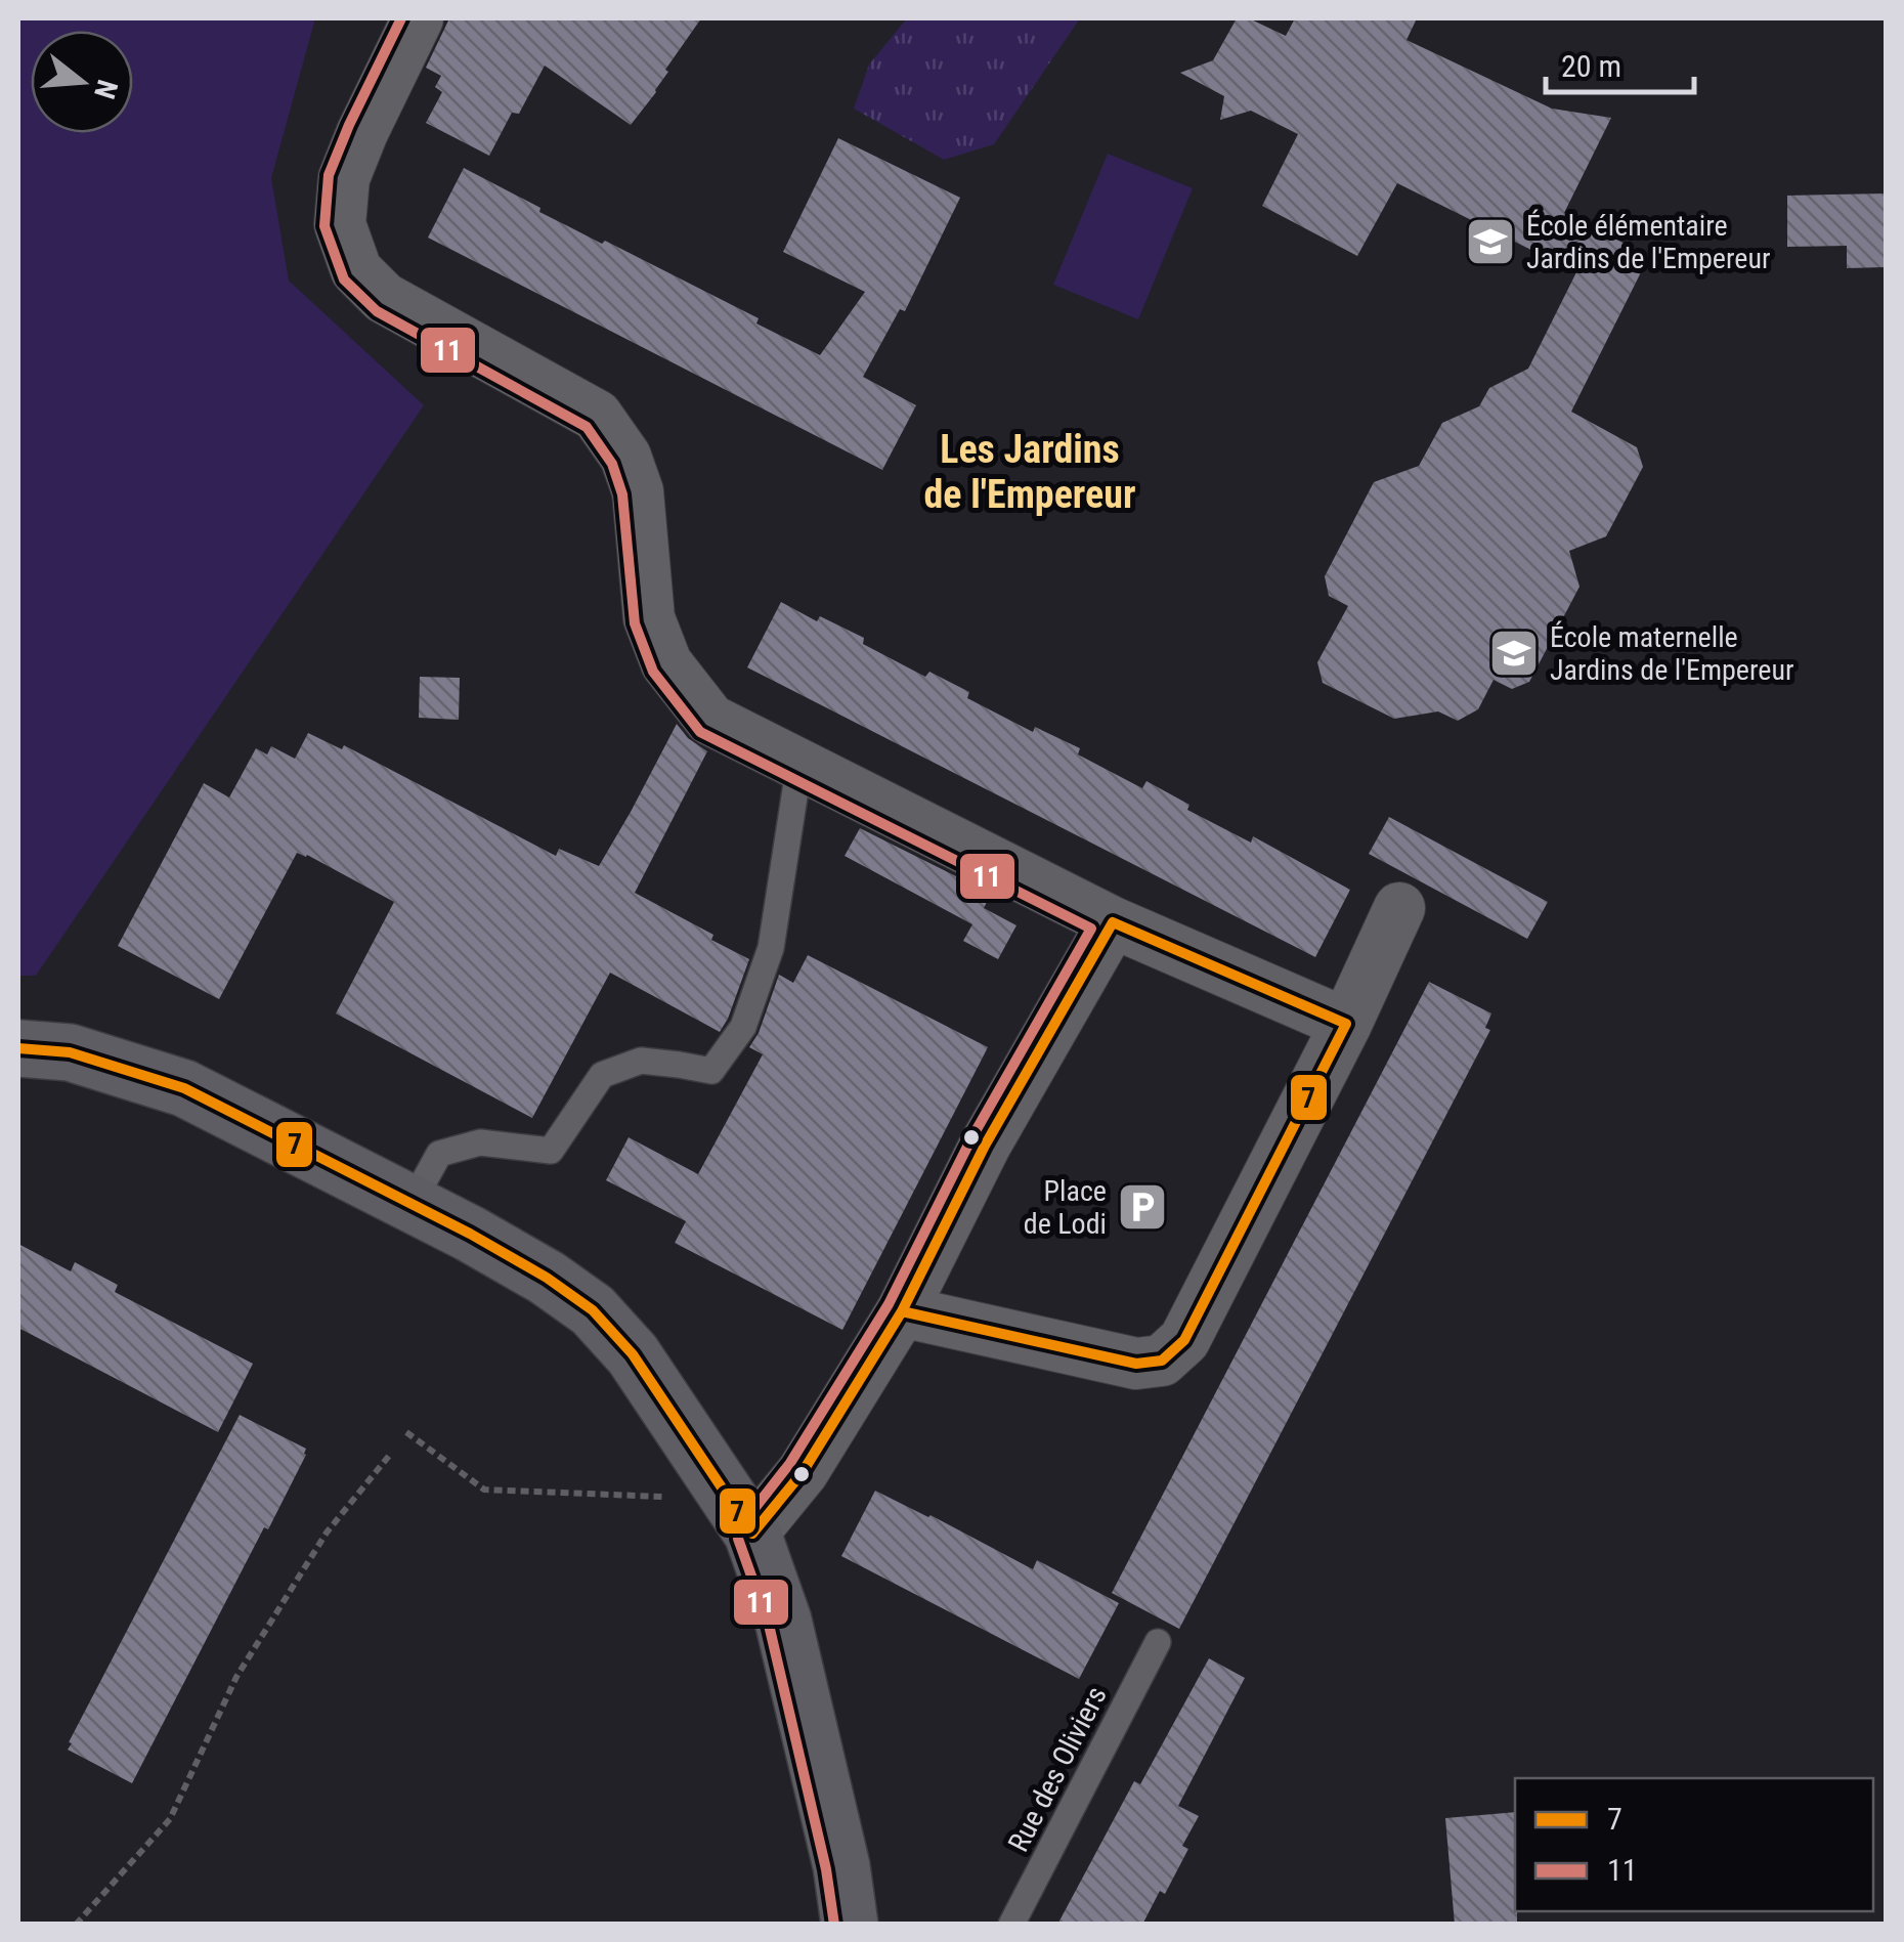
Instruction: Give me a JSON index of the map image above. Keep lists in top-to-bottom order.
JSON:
{
  "streets": {
    "lane": ["Rue des Oliviers"]
  },
  "districts": ["Les Jardins de l'Empereur"],
  "places": {
    "school or university": ["École élémentaire Jardins de l'Empereur", "École maternelle Jardins de l'Empereur"],
    "parking": ["Place de Lodi"]
  },
  "lines": ["transit line 11", "transit line 7"],
  "legend": ["7", "11"],
  "scale_bar": "20 m",
  "north": "right"
}
